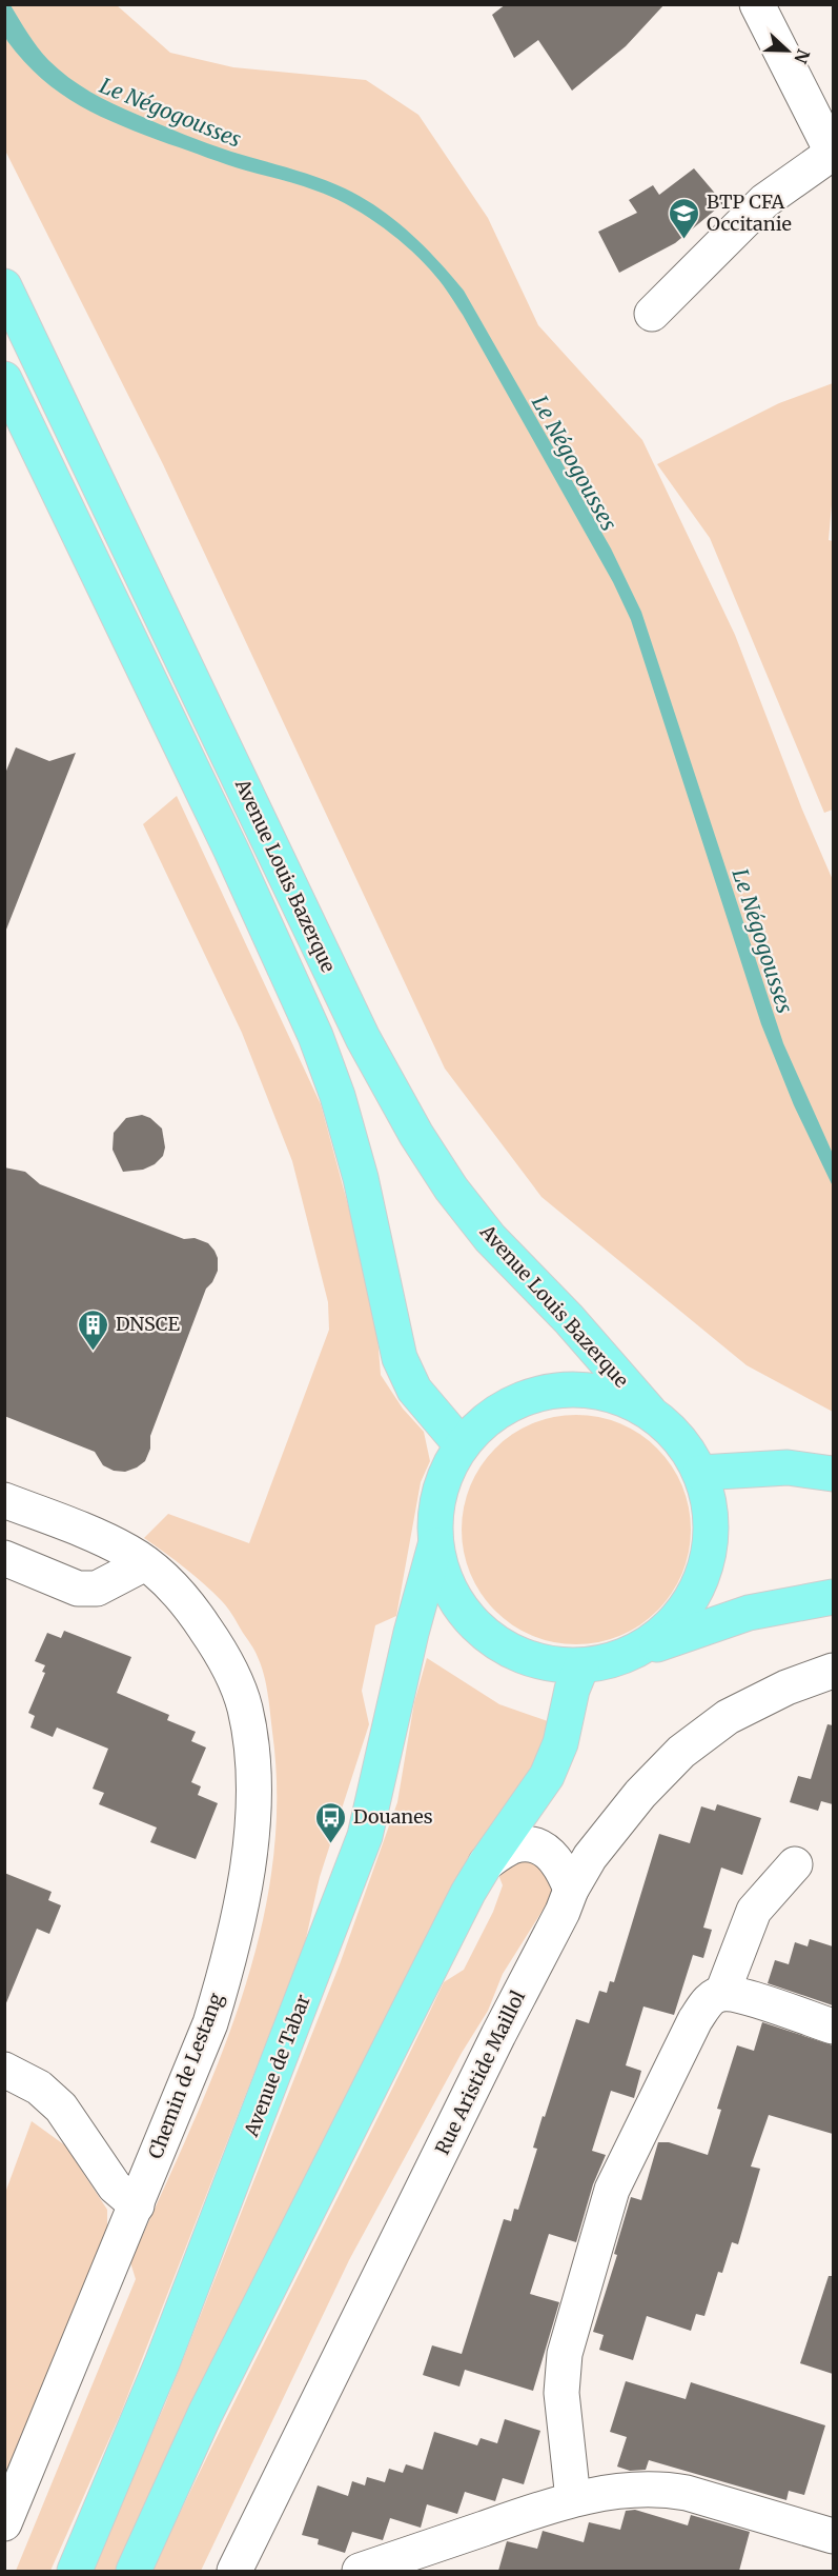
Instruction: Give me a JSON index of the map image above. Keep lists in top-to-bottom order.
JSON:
{
  "streets": {
    "main road": ["Avenue Louis Bazerque", "Avenue de Tabar"],
    "street": ["Rue Aristide Maillol", "Chemin de Lestang"]
  },
  "water": ["Le Négogousses"],
  "places": {
    "school or university": ["BTP CFA Occitanie"],
    "building": ["DNSCE"],
    "bus stop": ["Douanes"]
  },
  "north": "right"
}
